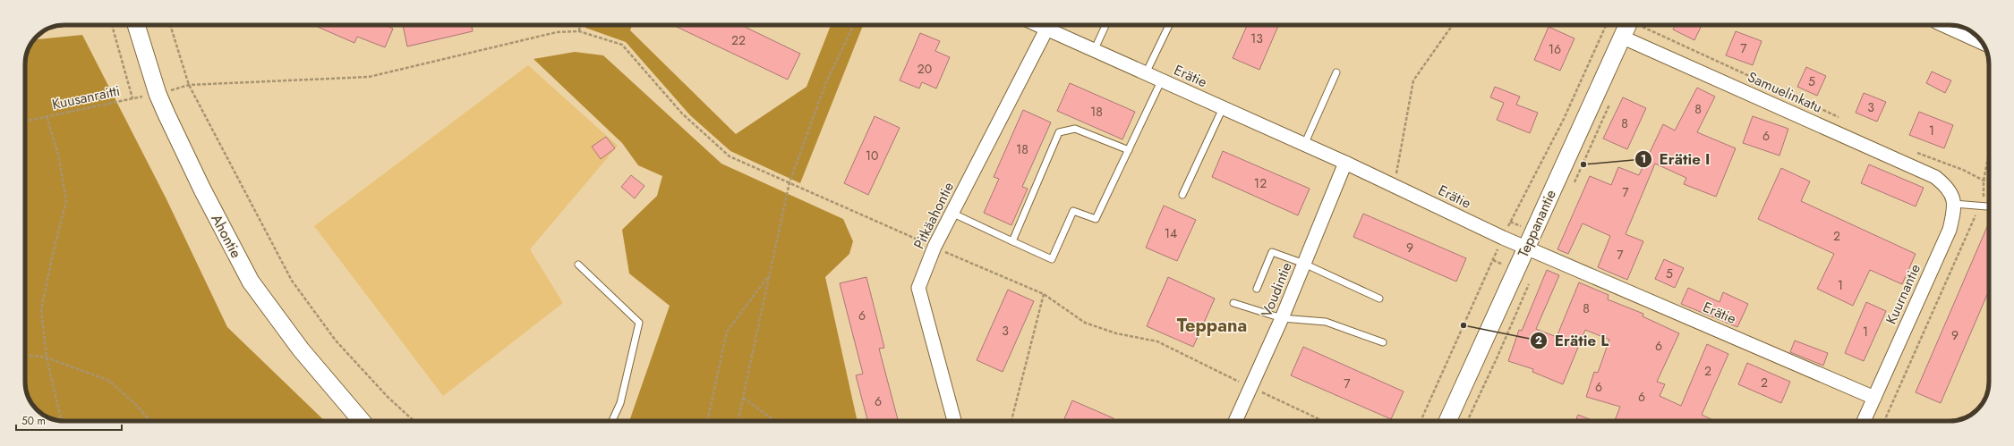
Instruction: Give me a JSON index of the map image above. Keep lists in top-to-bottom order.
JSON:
{
  "streets": {
    "street": [
      "Erätie",
      "Samuelinkatu",
      "Pitkäahontie",
      "Teppanantie",
      "Ahontie",
      "Voudintie",
      "Kuurnantie"
    ],
    "path": ["Kuusanraitti"]
  },
  "crossings": [
    ["Erätie", "Pitkäahontie"],
    ["Erätie", "Teppanantie"],
    ["Erätie", "Voudintie"],
    ["Erätie", "Kuurnantie"],
    ["Samuelinkatu", "Teppanantie"],
    ["Samuelinkatu", "Kuurnantie"],
    ["Kuusanraitti", "Pitkäahontie"],
    ["Kuusanraitti", "Ahontie"],
    ["Kuusanraitti", "Voudintie"]
  ],
  "districts": ["Teppana"],
  "places": ["Erätie I", "Erätie L"],
  "house_numbers": [
    "13",
    "22",
    "7",
    "16",
    "20",
    "5",
    "3",
    "8",
    "18",
    "8",
    "1",
    "6",
    "18",
    "10",
    "12",
    "7",
    "14",
    "2",
    "9",
    "7",
    "5",
    "1",
    "8",
    "6",
    "3",
    "1",
    "9",
    "6",
    "2",
    "2",
    "7",
    "6",
    "6",
    "6"
  ],
  "scale_bar": "50 m"
}
